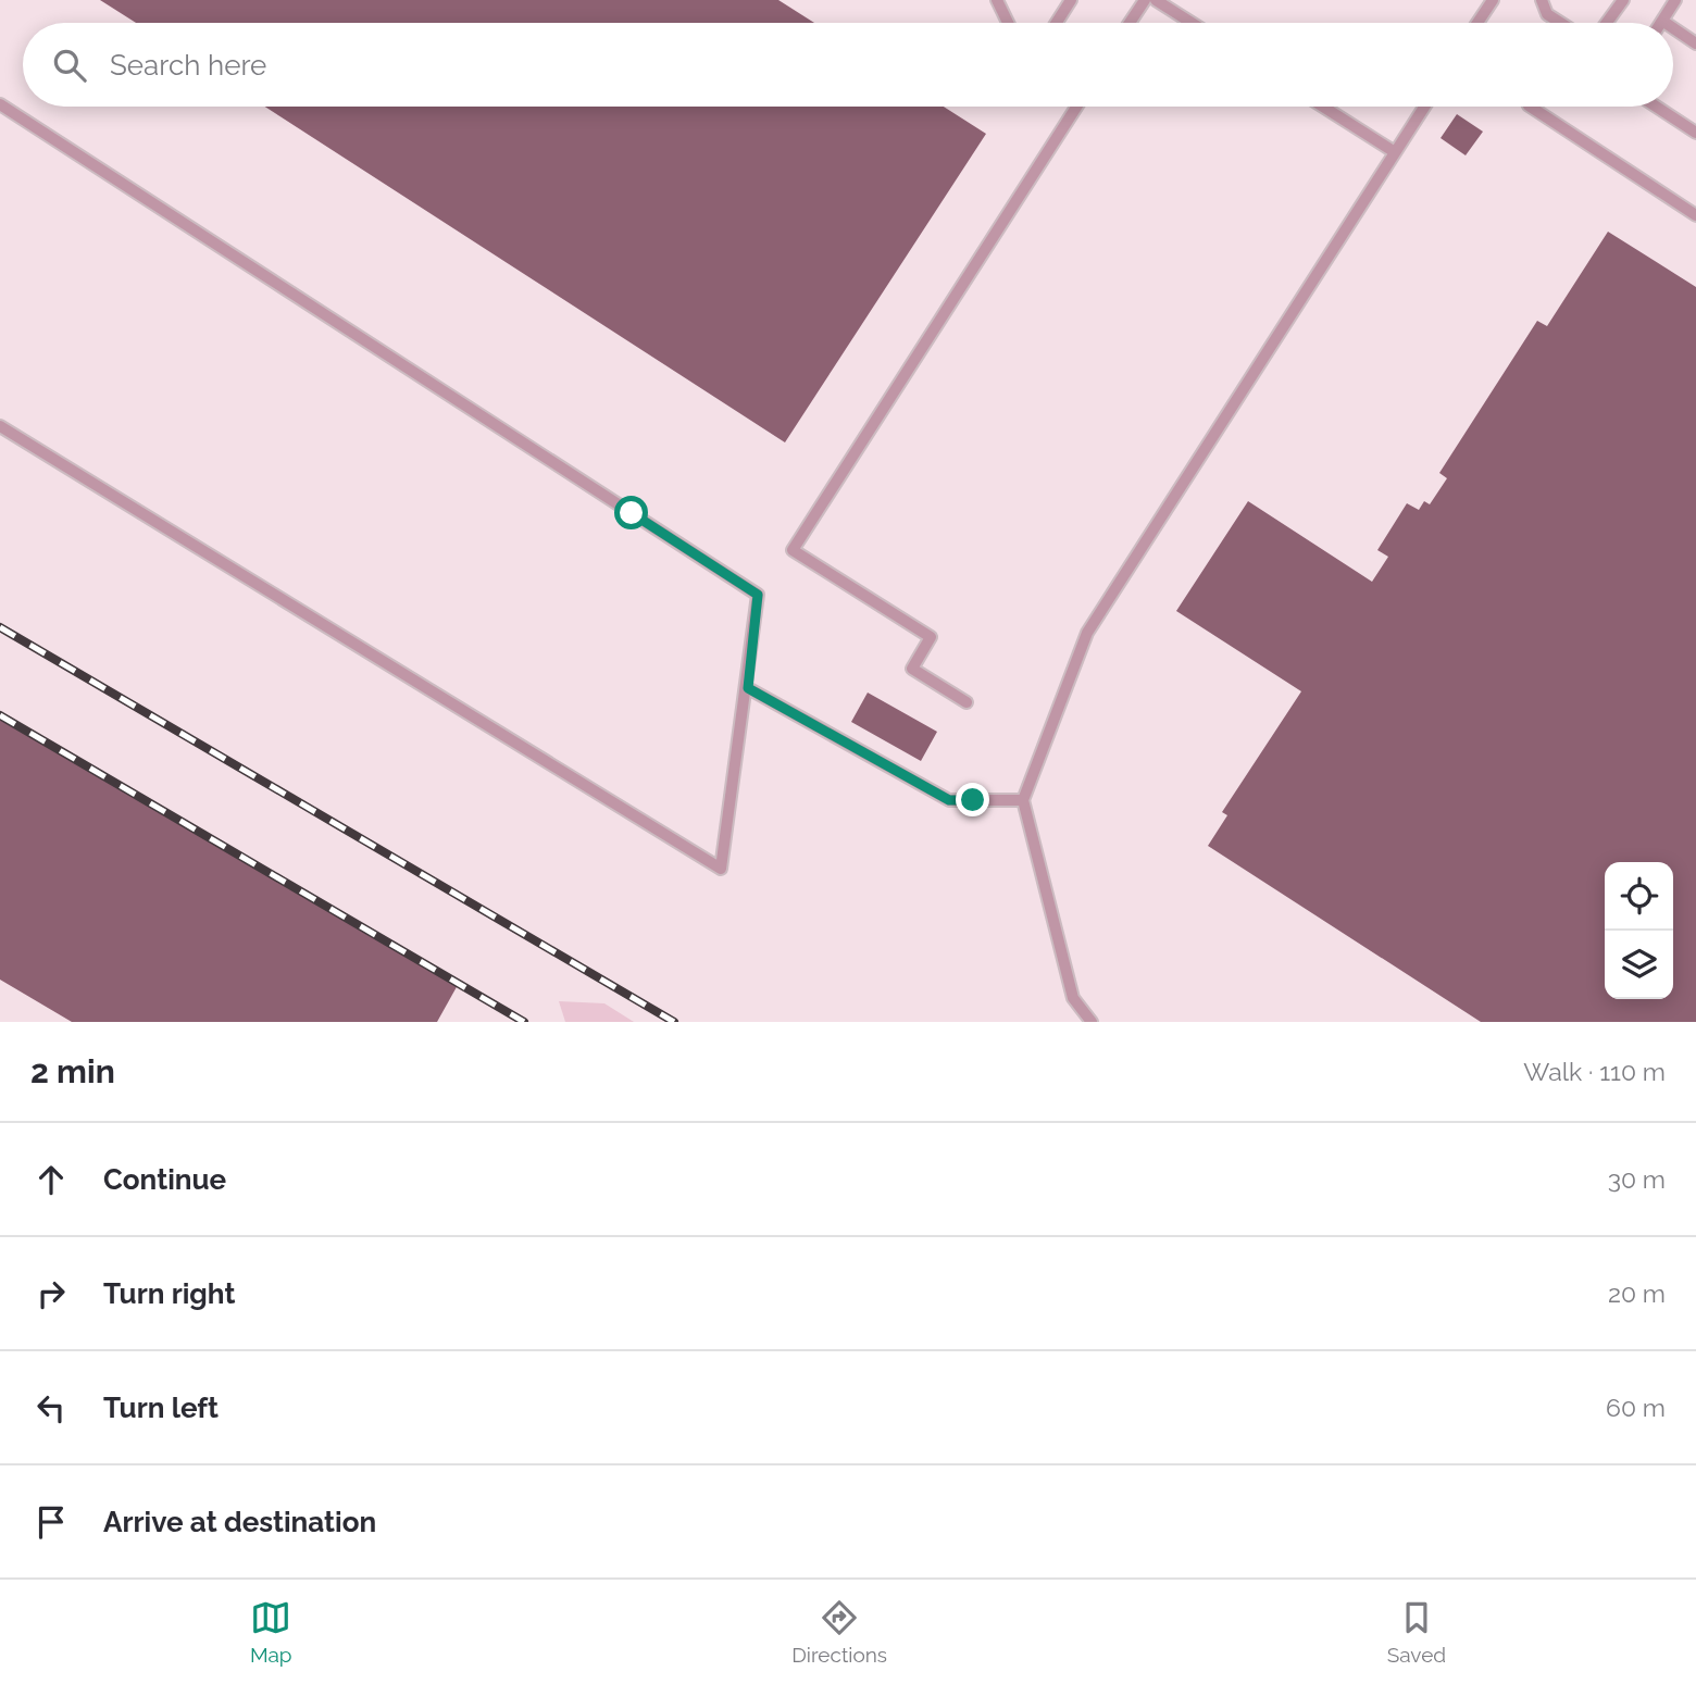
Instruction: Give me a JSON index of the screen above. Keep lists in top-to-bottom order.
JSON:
{
  "page": {
    "search": "Search here",
    "heading": ["2 min", "Walk · 110 m"],
    "list": [
      ["Continue", "30 m"],
      ["Turn right", "20 m"],
      ["Turn left", "60 m"],
      "Arrive at destination"
    ],
    "nav": ["Map", "Directions", "Saved"]
  }
}
